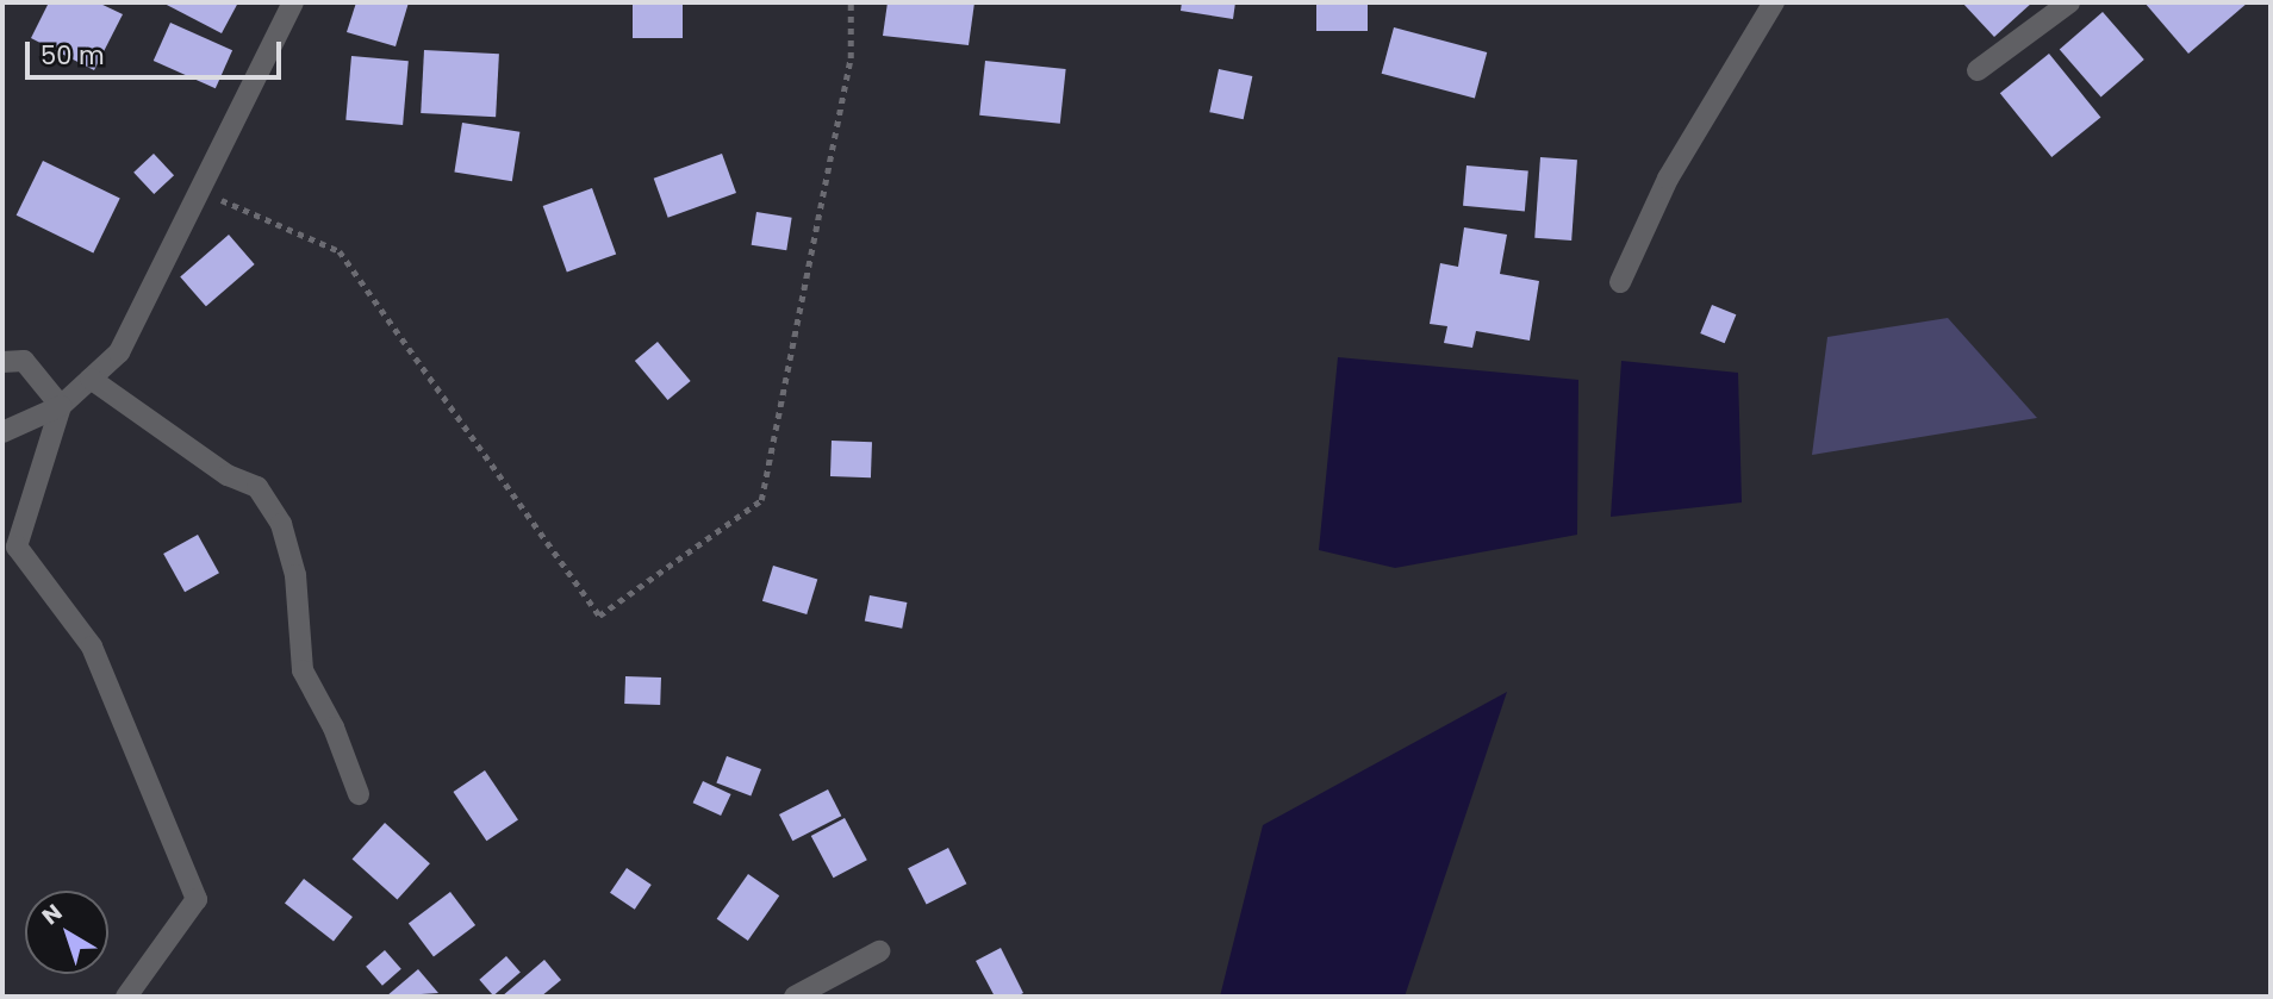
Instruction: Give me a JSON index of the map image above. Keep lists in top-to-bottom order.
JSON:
{
  "scale_bar": "50 m",
  "north": "top left"
}
